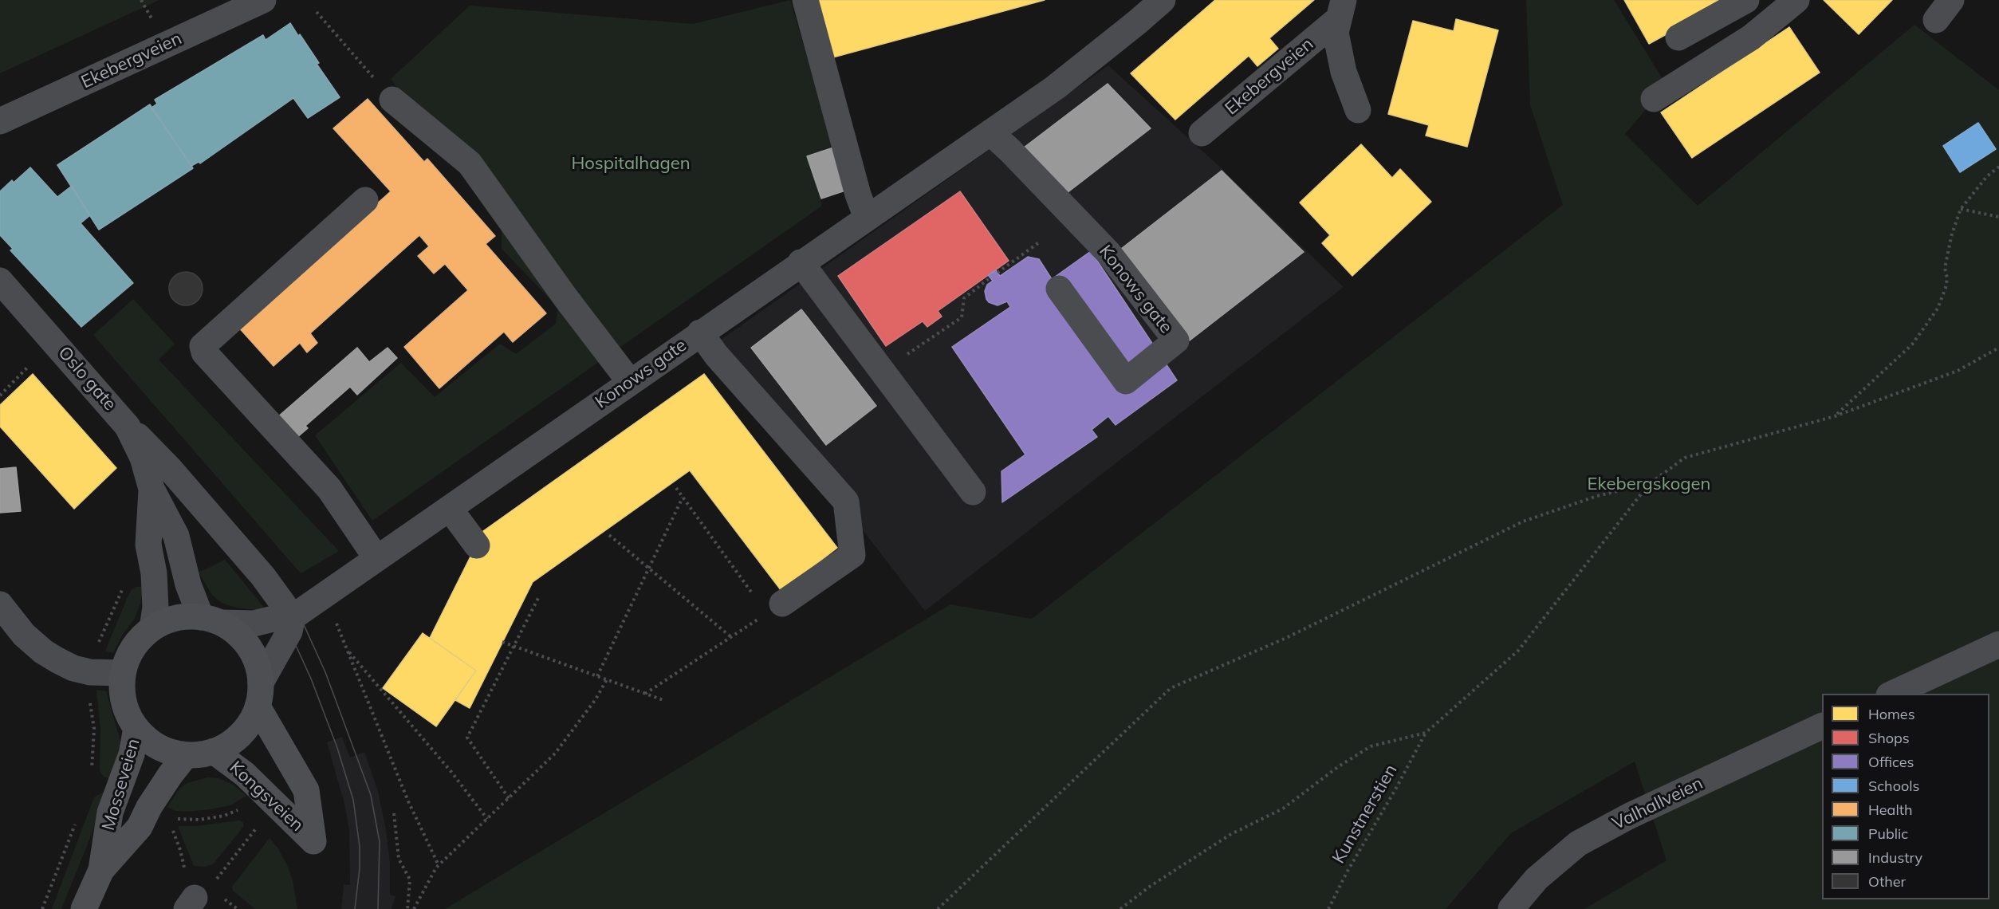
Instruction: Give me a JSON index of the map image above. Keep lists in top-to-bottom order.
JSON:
{
  "streets": {
    "main road": ["Mosseveien", "Kongsveien"],
    "street": [
      "Ekebergveien",
      "Konows gate",
      "Oslo gate",
      "Valhallveien"
    ],
    "path": ["Kunstnerstien"]
  },
  "crossings": [
    ["Konows gate", "Oslo gate"],
    ["Konows gate", "Mosseveien"],
    ["Konows gate", "Kongsveien"],
    ["Oslo gate", "Mosseveien"],
    ["Oslo gate", "Kongsveien"],
    ["Mosseveien", "Kongsveien"]
  ],
  "parks": ["Hospitalhagen", "Ekebergskogen"],
  "legend": [
    "Homes",
    "Shops",
    "Offices",
    "Schools",
    "Health",
    "Public",
    "Industry",
    "Other"
  ]
}
